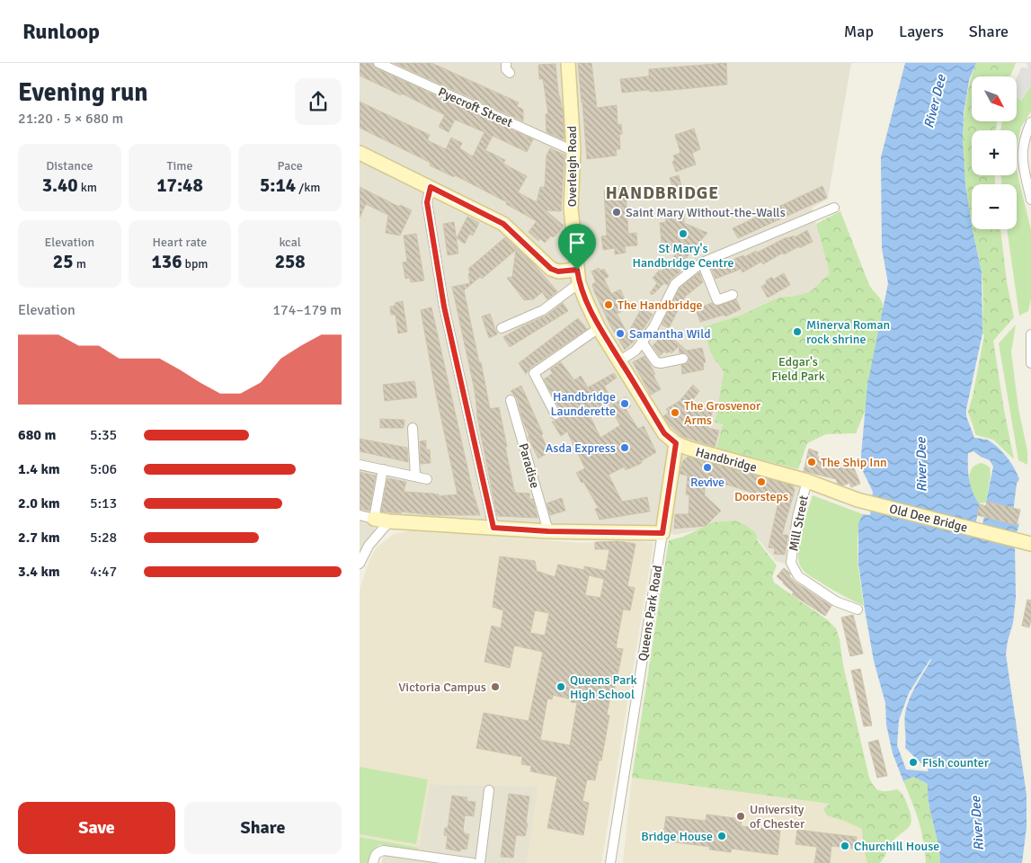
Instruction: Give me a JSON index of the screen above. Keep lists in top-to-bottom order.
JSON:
{
  "streets": {
    "street": [
      "Pyecroft Street",
      "Overleigh Road",
      "Handbridge",
      "Paradise",
      "Old Dee Bridge",
      "Mill Street",
      "Queens Park Road"
    ]
  },
  "crossings": [
    ["Pyecroft Street", "Overleigh Road"],
    ["Overleigh Road", "Handbridge"],
    ["Handbridge", "Old Dee Bridge"],
    ["Handbridge", "Mill Street"],
    ["Handbridge", "Queens Park Road"]
  ],
  "districts": ["HANDBRIDGE"],
  "water": ["River Dee"],
  "parks": ["Edgar's Field Park"],
  "places": [
    "Saint Mary Without-the-Walls",
    "St Mary's Handbridge Centre",
    "The Handbridge",
    "Minerva Roman rock shrine",
    "Samantha Wild",
    "Handbridge Launderette",
    "The Grosvenor Arms",
    "Asda Express",
    "The Ship Inn",
    "Revive",
    "Doorsteps",
    "Victoria Campus",
    "Queens Park High School",
    "Fish counter",
    "University of Chester",
    "Bridge House",
    "Churchill House"
  ],
  "north": "bottom right",
  "page": {
    "header": "Runloop",
    "nav": ["Map", "Layers", "Share"],
    "heading": ["Evening run", "21:20 · 5 × 680 m"],
    "map_buttons": ["+", "−"],
    "stats": [
      ["Distance", "3.40 km"],
      ["Time", "17:48"],
      ["Pace", "5:14 /km"],
      ["Elevation", "25 m"],
      ["Heart rate", "136 bpm"],
      ["kcal", "258"]
    ],
    "chart": ["Elevation", "174–179 m"],
    "list": [
      {
        "name": "680 m",
        "note": "5:35"
      },
      {
        "name": "1.4 km",
        "note": "5:06"
      },
      {
        "name": "2.0 km",
        "note": "5:13"
      },
      {
        "name": "2.7 km",
        "note": "5:28"
      },
      {
        "name": "3.4 km",
        "note": "4:47"
      }
    ],
    "buttons": ["Save", "Share"]
  }
}
